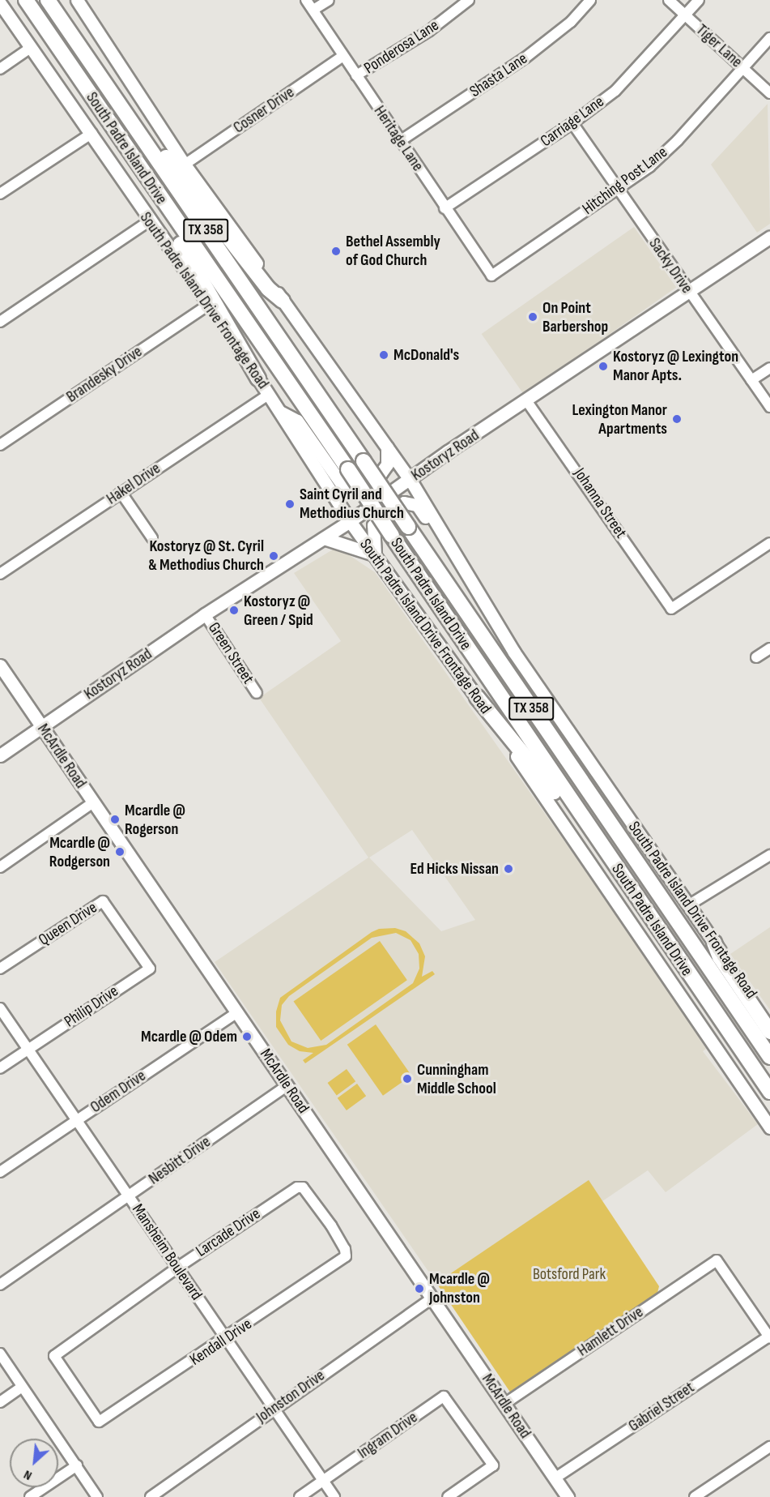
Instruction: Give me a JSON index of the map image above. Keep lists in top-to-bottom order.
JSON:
{
  "streets": {
    "highway": ["South Padre Island Drive", "TX 358"],
    "main road": ["South Padre Island Drive Frontage Road", "Kostoryz Road", "McArdle Road"],
    "street": [
      "Tiger Lane",
      "Ponderosa Lane",
      "Shasta Lane",
      "Cosner Drive",
      "Carriage Lane",
      "Heritage Lane",
      "Hitching Post Lane",
      "Sacky Drive",
      "Brandesky Drive",
      "Hakel Drive",
      "Johanna Street",
      "Green Street",
      "Queen Drive",
      "Philip Drive",
      "Odem Drive",
      "Nesbitt Drive",
      "Larcade Drive",
      "Mansheim Boulevard",
      "Hamlett Drive",
      "Kendall Drive",
      "Johnston Drive",
      "Gabriel Street",
      "Ingram Drive"
    ]
  },
  "crossings": [
    ["Tiger Lane", "Carriage Lane"],
    ["Tiger Lane", "Hitching Post Lane"],
    ["Ponderosa Lane", "Heritage Lane"],
    ["Shasta Lane", "Heritage Lane"],
    ["Cosner Drive", "Heritage Lane"],
    ["Cosner Drive", "South Padre Island Drive Frontage Road"],
    ["Carriage Lane", "Heritage Lane"],
    ["Carriage Lane", "Sacky Drive"],
    ["Heritage Lane", "Hitching Post Lane"],
    ["Hitching Post Lane", "Sacky Drive"],
    ["Sacky Drive", "Kostoryz Road"],
    ["South Padre Island Drive Frontage Road", "Brandesky Drive"],
    ["South Padre Island Drive Frontage Road", "Kostoryz Road"],
    ["South Padre Island Drive Frontage Road", "Hakel Drive"],
    ["Kostoryz Road", "Johanna Street"],
    ["Kostoryz Road", "Green Street"],
    ["Kostoryz Road", "McArdle Road"],
    ["McArdle Road", "Odem Drive"],
    ["McArdle Road", "Nesbitt Drive"],
    ["McArdle Road", "Hamlett Drive"],
    ["McArdle Road", "Johnston Drive"],
    ["McArdle Road", "Gabriel Street"],
    ["Queen Drive", "Philip Drive"],
    ["Philip Drive", "Mansheim Boulevard"],
    ["Odem Drive", "Mansheim Boulevard"],
    ["Nesbitt Drive", "Mansheim Boulevard"],
    ["Larcade Drive", "Mansheim Boulevard"],
    ["Larcade Drive", "Kendall Drive"],
    ["Mansheim Boulevard", "Kendall Drive"],
    ["Mansheim Boulevard", "Johnston Drive"],
    ["Mansheim Boulevard", "Ingram Drive"],
    ["Hamlett Drive", "Gabriel Street"]
  ],
  "parks": ["Botsford Park"],
  "places": [
    "Bethel Assembly of God Church",
    "On Point Barbershop",
    "McDonald's",
    "Kostoryz @ Lexington Manor Apts.",
    "Lexington Manor Apartments",
    "Saint Cyril and Methodius Church",
    "Kostoryz @ St. Cyril & Methodius Church",
    "Kostoryz @ Green / Spid",
    "Mcardle @ Rogerson",
    "Mcardle @ Rodgerson",
    "Ed Hicks Nissan",
    "Mcardle @ Odem",
    "Cunningham Middle School",
    "Mcardle @ Johnston"
  ],
  "north": "bottom left"
}
